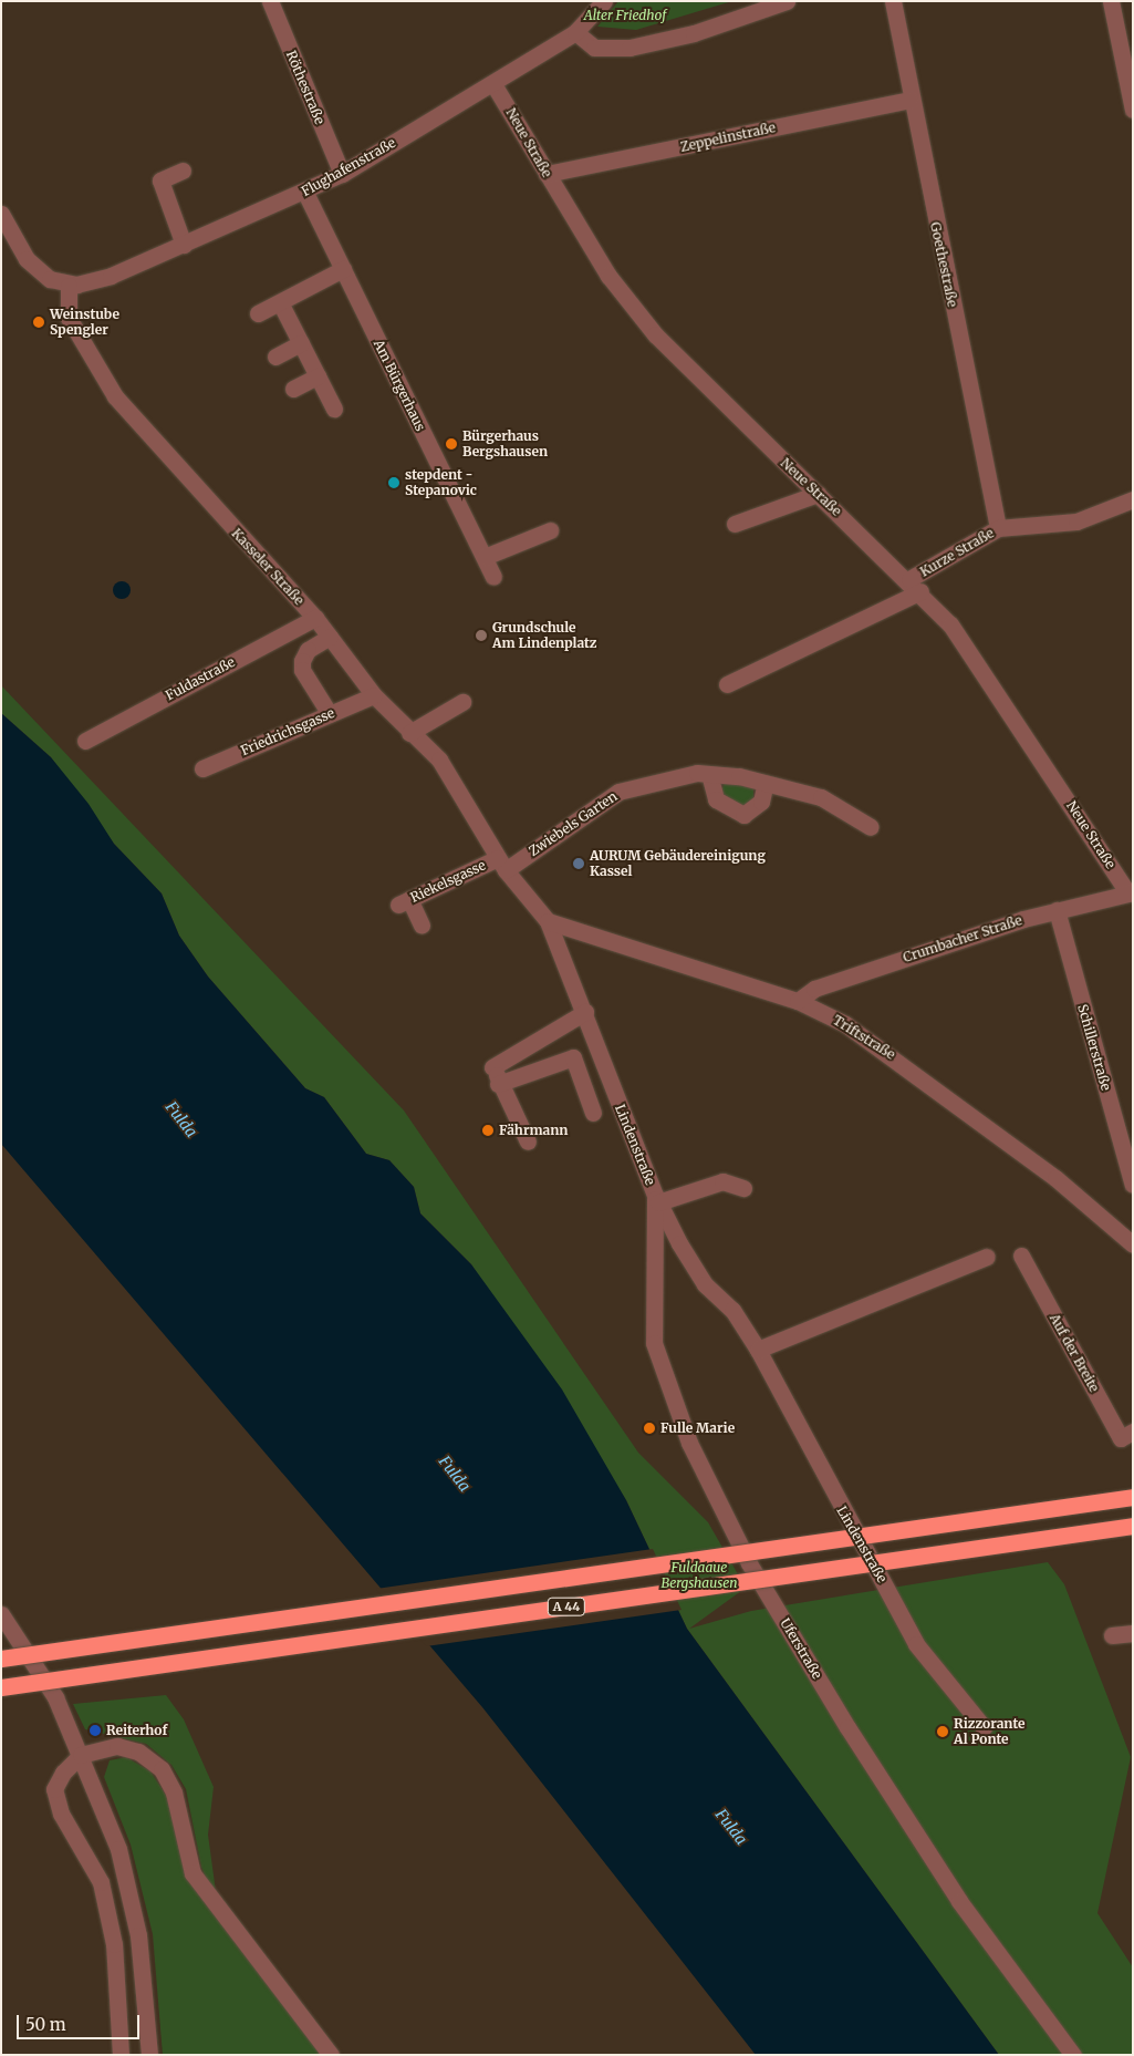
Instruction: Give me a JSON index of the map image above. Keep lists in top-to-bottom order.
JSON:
{
  "streets": {
    "highway": ["A 44"],
    "street": [
      "Röthestraße",
      "Zeppelinstraße",
      "Neue Straße",
      "Flughafenstraße",
      "Goethestraße",
      "Am Bürgerhaus",
      "Kurze Straße",
      "Kasseler Straße",
      "Fuldastraße",
      "Friedrichsgasse",
      "Zwiebels Garten",
      "Riekelsgasse",
      "Crumbacher Straße",
      "Triftstraße",
      "Schillerstraße",
      "Lindenstraße",
      "Auf der Breite",
      "Uferstraße"
    ]
  },
  "crossings": [
    ["Röthestraße", "Flughafenstraße"],
    ["Zeppelinstraße", "Neue Straße"],
    ["Zeppelinstraße", "Goethestraße"],
    ["Neue Straße", "Flughafenstraße"],
    ["Neue Straße", "Kurze Straße"],
    ["Neue Straße", "Crumbacher Straße"],
    ["Flughafenstraße", "Am Bürgerhaus"],
    ["Flughafenstraße", "Kasseler Straße"],
    ["Goethestraße", "Kurze Straße"],
    ["Kasseler Straße", "Fuldastraße"],
    ["Kasseler Straße", "Friedrichsgasse"],
    ["Kasseler Straße", "Zwiebels Garten"],
    ["Kasseler Straße", "Riekelsgasse"],
    ["Kasseler Straße", "Triftstraße"],
    ["Kasseler Straße", "Lindenstraße"],
    ["Zwiebels Garten", "Riekelsgasse"],
    ["Crumbacher Straße", "Triftstraße"],
    ["Crumbacher Straße", "Schillerstraße"],
    ["Triftstraße", "Lindenstraße"],
    ["Lindenstraße", "Uferstraße"]
  ],
  "water": ["Fulda"],
  "parks": ["Alter Friedhof", "Fuldaaue Bergshausen"],
  "places": [
    "Weinstube Spengler",
    "Bürgerhaus Bergshausen",
    "stepdent - Stepanovic",
    "Grundschule Am Lindenplatz",
    "AURUM Gebäudereinigung Kassel",
    "Fährmann",
    "Fulle Marie",
    "Reiterhof",
    "Rizzorante Al Ponte"
  ],
  "scale_bar": "50 m"
}
